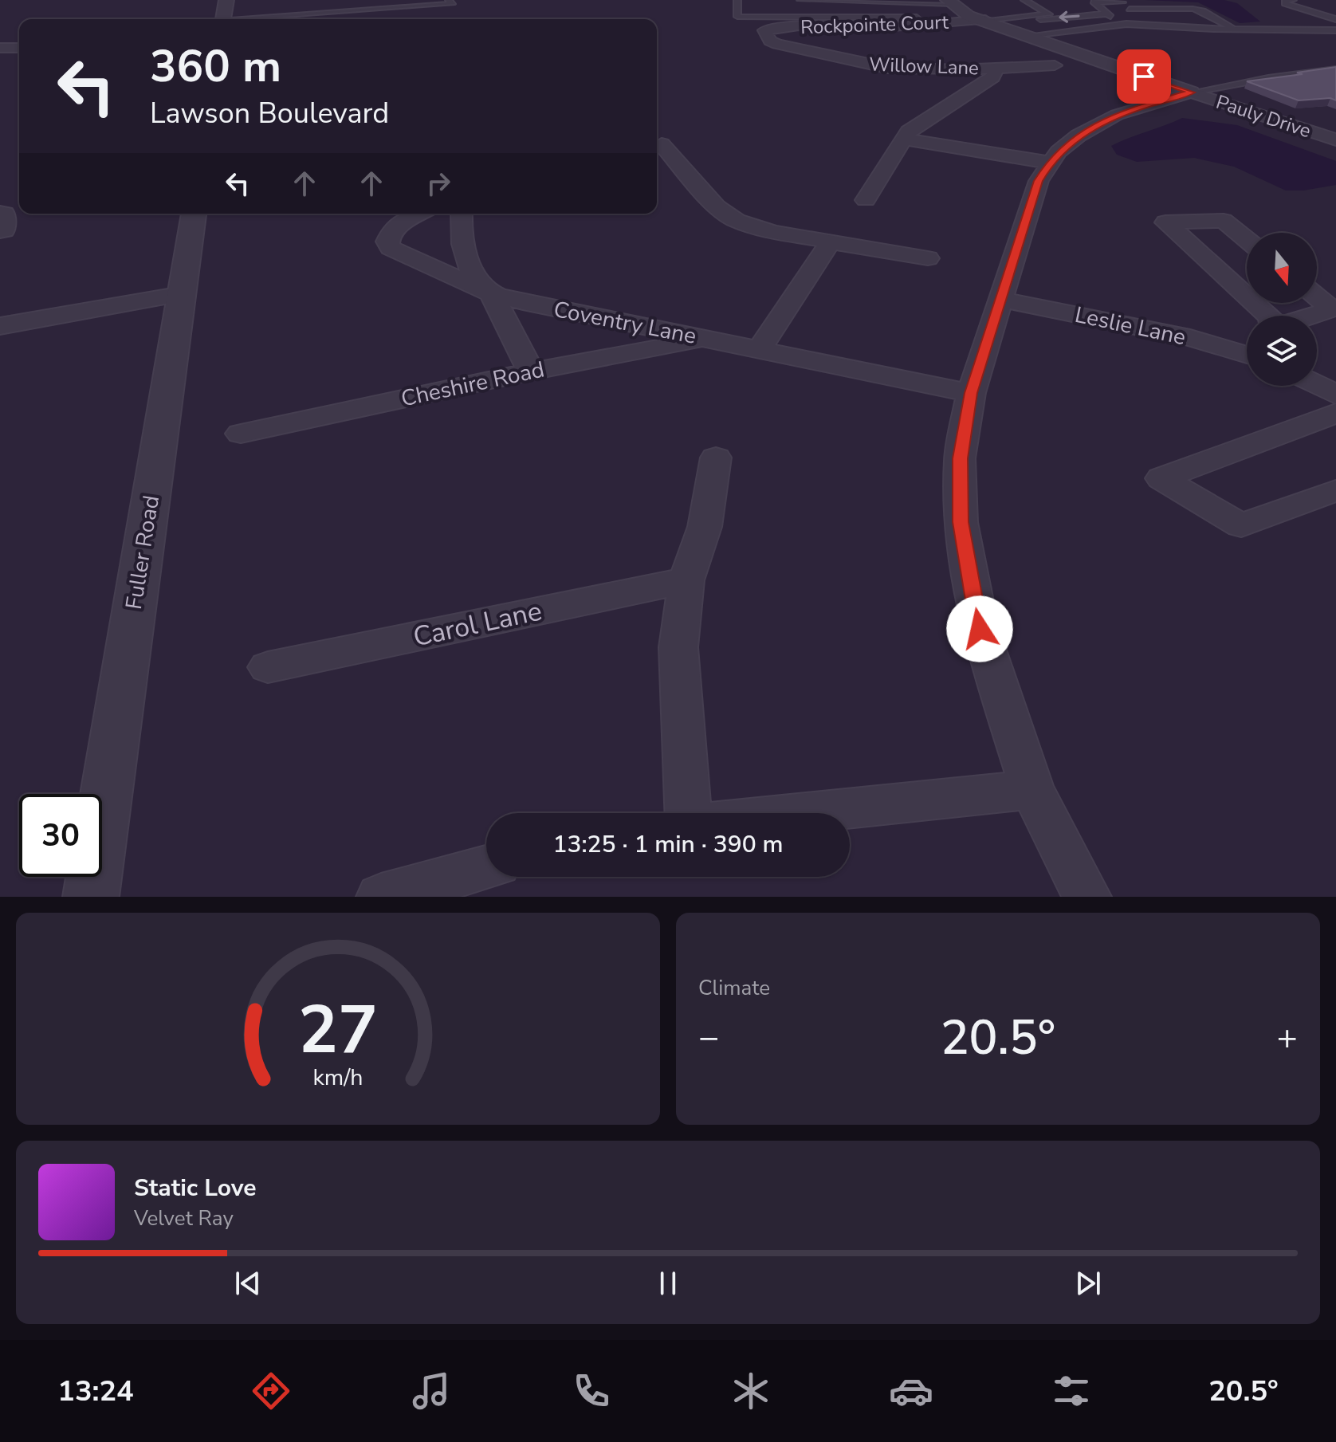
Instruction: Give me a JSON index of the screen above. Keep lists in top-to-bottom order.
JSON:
{
  "streets": {
    "street": [
      "Rockpointe Court",
      "Willow Lane",
      "Pauly Drive",
      "Coventry Lane",
      "Leslie Lane",
      "Cheshire Road",
      "Fuller Road",
      "Carol Lane"
    ]
  },
  "crossings": [
    ["Rockpointe Court", "Willow Lane"],
    ["Coventry Lane", "Cheshire Road"]
  ],
  "north": "bottom",
  "page": {
    "turn": ["360 m", "Lawson Boulevard"],
    "limit": "30",
    "trip": "13:25 · 1 min · 390 m",
    "tile": "Climate",
    "heat": ["−", "20.5°", "+"],
    "song": ["Static Love", "Velvet Ray"],
    "tabs": ["13:24", "20.5°"],
    "gauge": ["27", "km/h"]
  }
}
